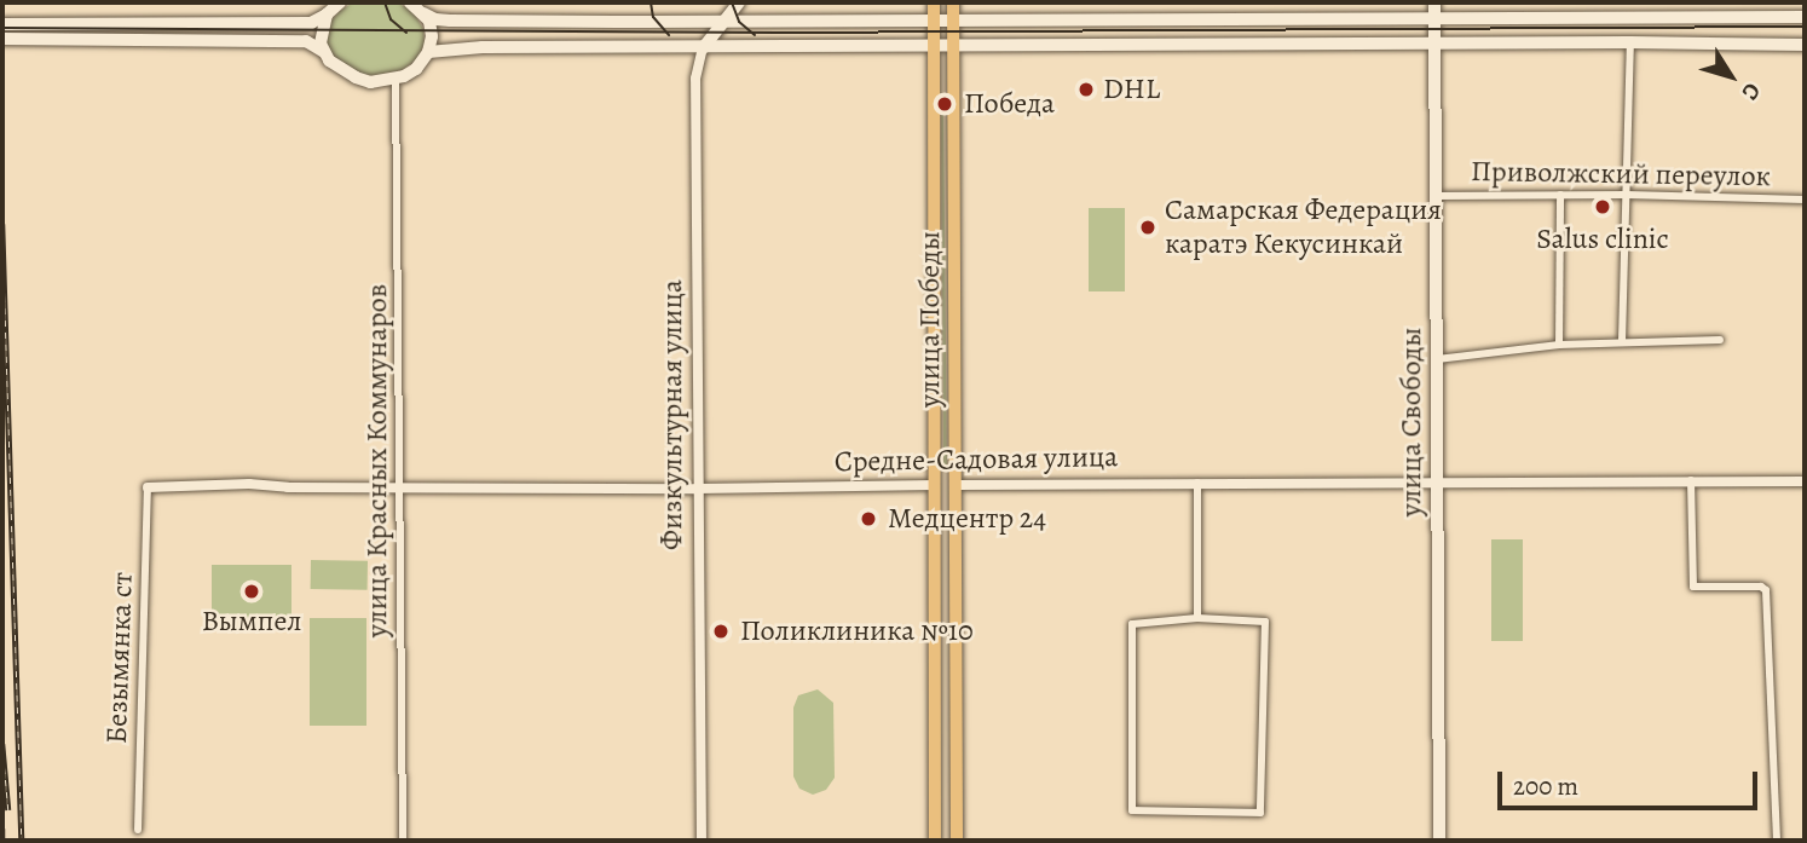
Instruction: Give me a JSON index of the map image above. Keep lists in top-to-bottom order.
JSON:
{
  "streets": {
    "main road": ["улица Победы", "улица Свободы", "Средне-Садовая улица"],
    "street": [
      "Приволжский переулок",
      "Физкультурная улица",
      "улица Красных Коммунаров",
      "Безымянка ст"
    ]
  },
  "crossings": [
    ["Приволжский переулок", "улица Свободы"],
    ["улица Победы", "Средне-Садовая улица"],
    ["Физкультурная улица", "Средне-Садовая улица"],
    ["улица Свободы", "Средне-Садовая улица"],
    ["Средне-Садовая улица", "улица Красных Коммунаров"],
    ["Средне-Садовая улица", "Безымянка ст"]
  ],
  "places": [
    "DHL",
    "Победа",
    "Salus clinic",
    "Самарская Федерация каратэ Кекусинкай",
    "Медцентр 24",
    "Вымпел",
    "Поликлиника №10"
  ],
  "scale_bar": "200 m",
  "north": "bottom right"
}
